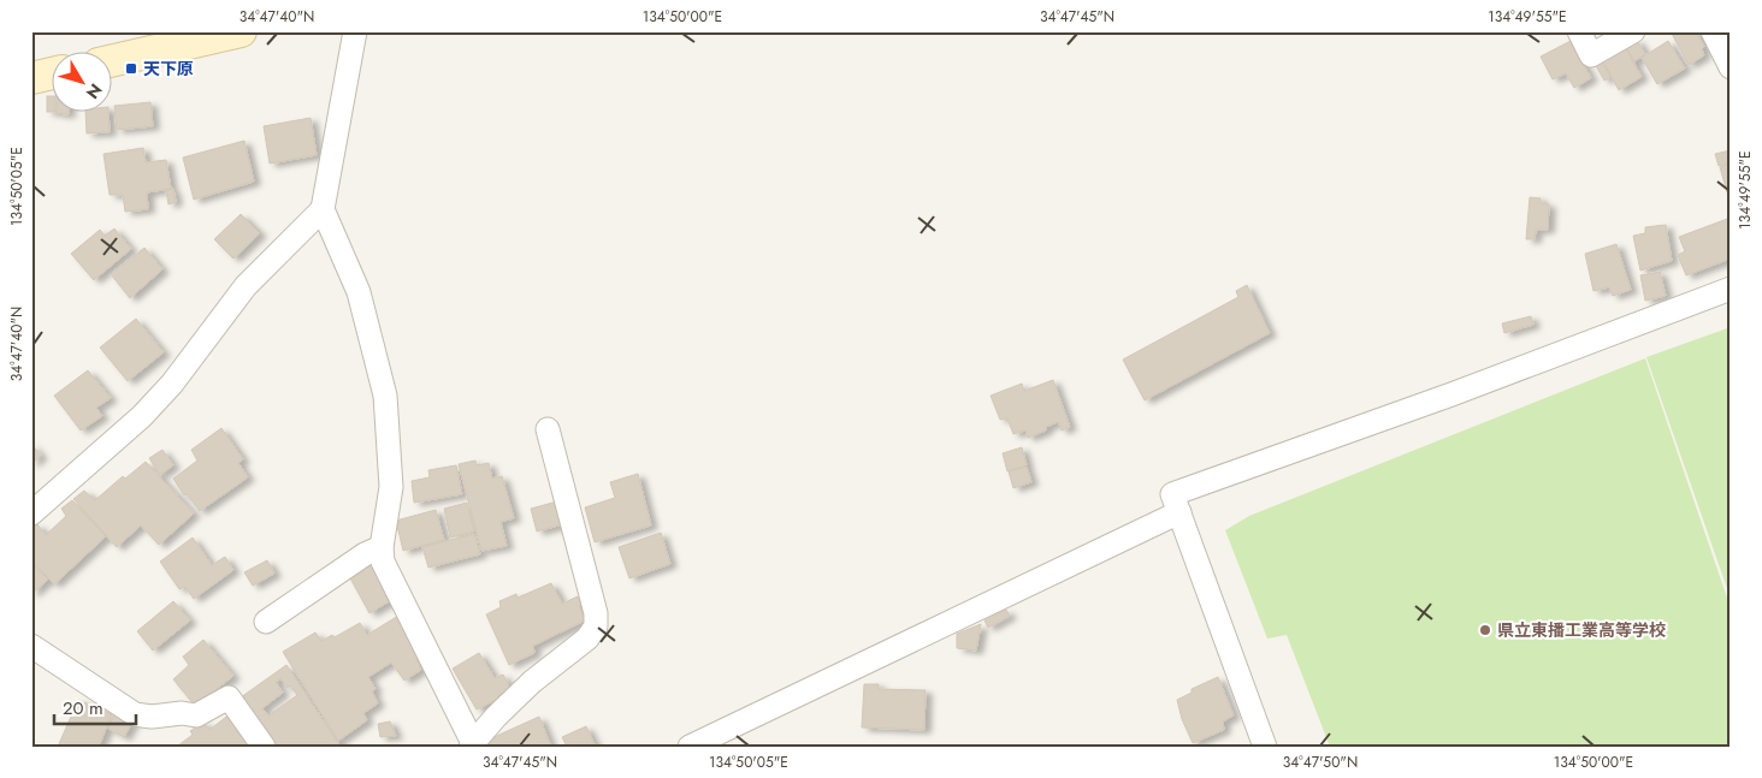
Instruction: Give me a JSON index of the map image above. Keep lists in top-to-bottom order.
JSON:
{
  "places": {
    "transit": ["天下原"],
    "other": ["県立東播工業高等学校"]
  },
  "scale_bar": "20 m",
  "north": "bottom right",
  "coordinates": [
    "34°47'40\"N",
    "134°50'00\"E",
    "34°47'45\"N",
    "134°49'55\"E",
    "134°50'05\"E",
    "34°47'50\"N"
  ]
}
